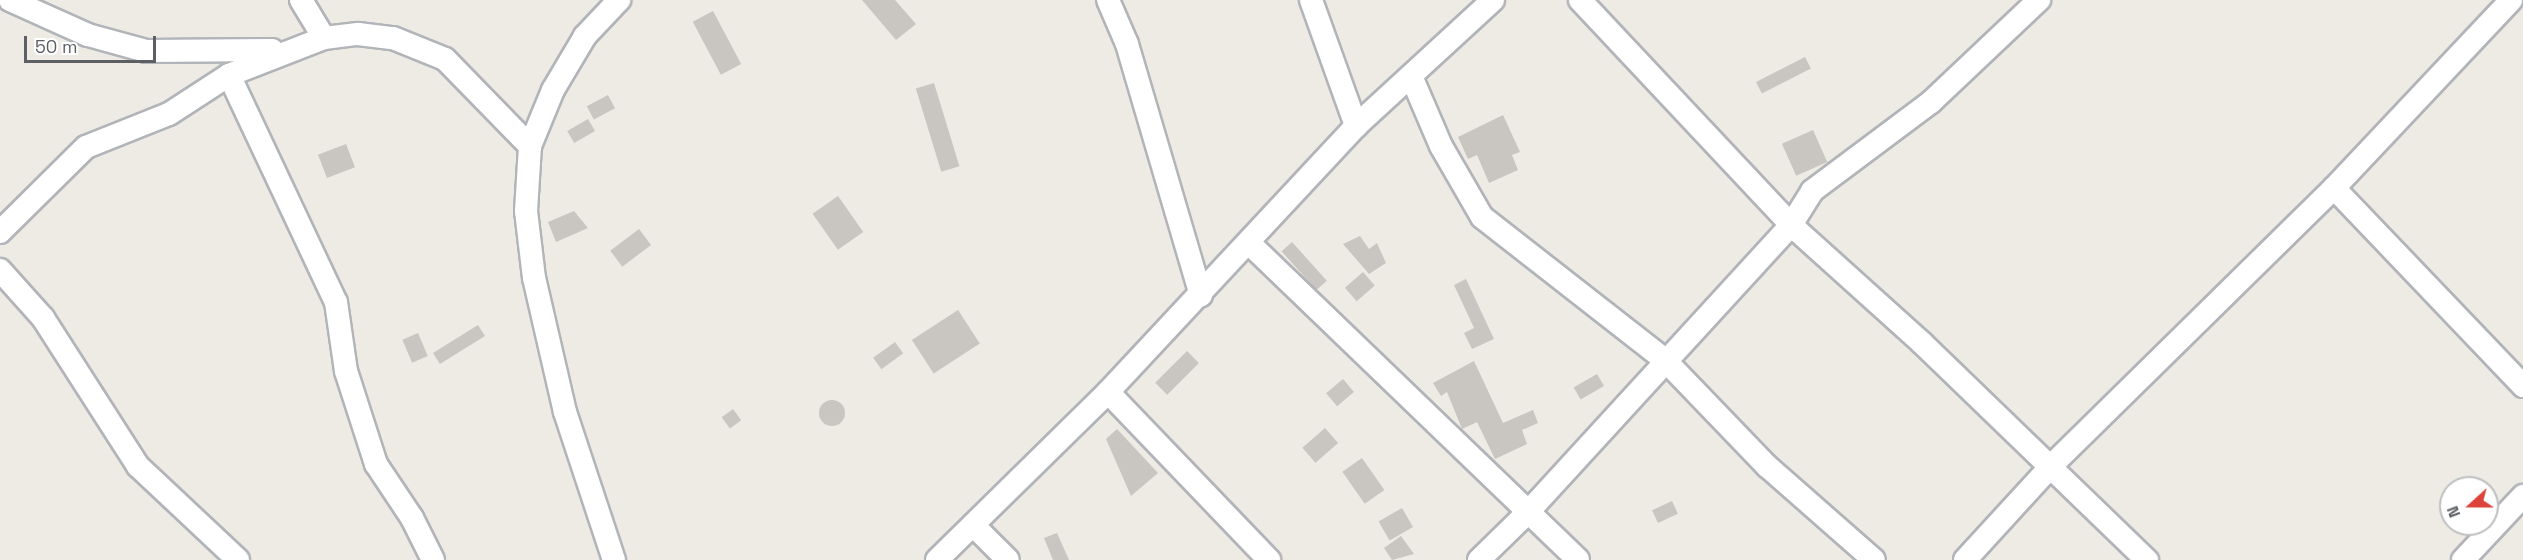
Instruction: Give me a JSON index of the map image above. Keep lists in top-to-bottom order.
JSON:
{
  "scale_bar": "50 m",
  "north": "left"
}
